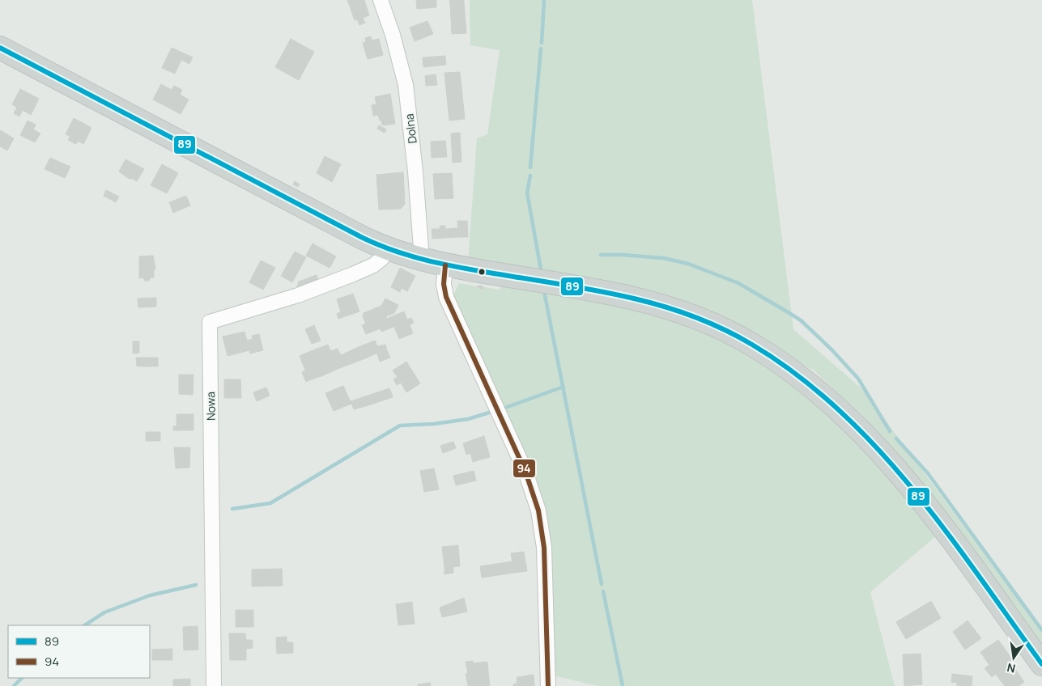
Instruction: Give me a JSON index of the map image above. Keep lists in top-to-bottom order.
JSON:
{
  "streets": {
    "street": ["Dolna", "Nowa"]
  },
  "lines": ["transit line 89", "transit line 94"],
  "legend": ["89", "94"],
  "north": "bottom"
}
